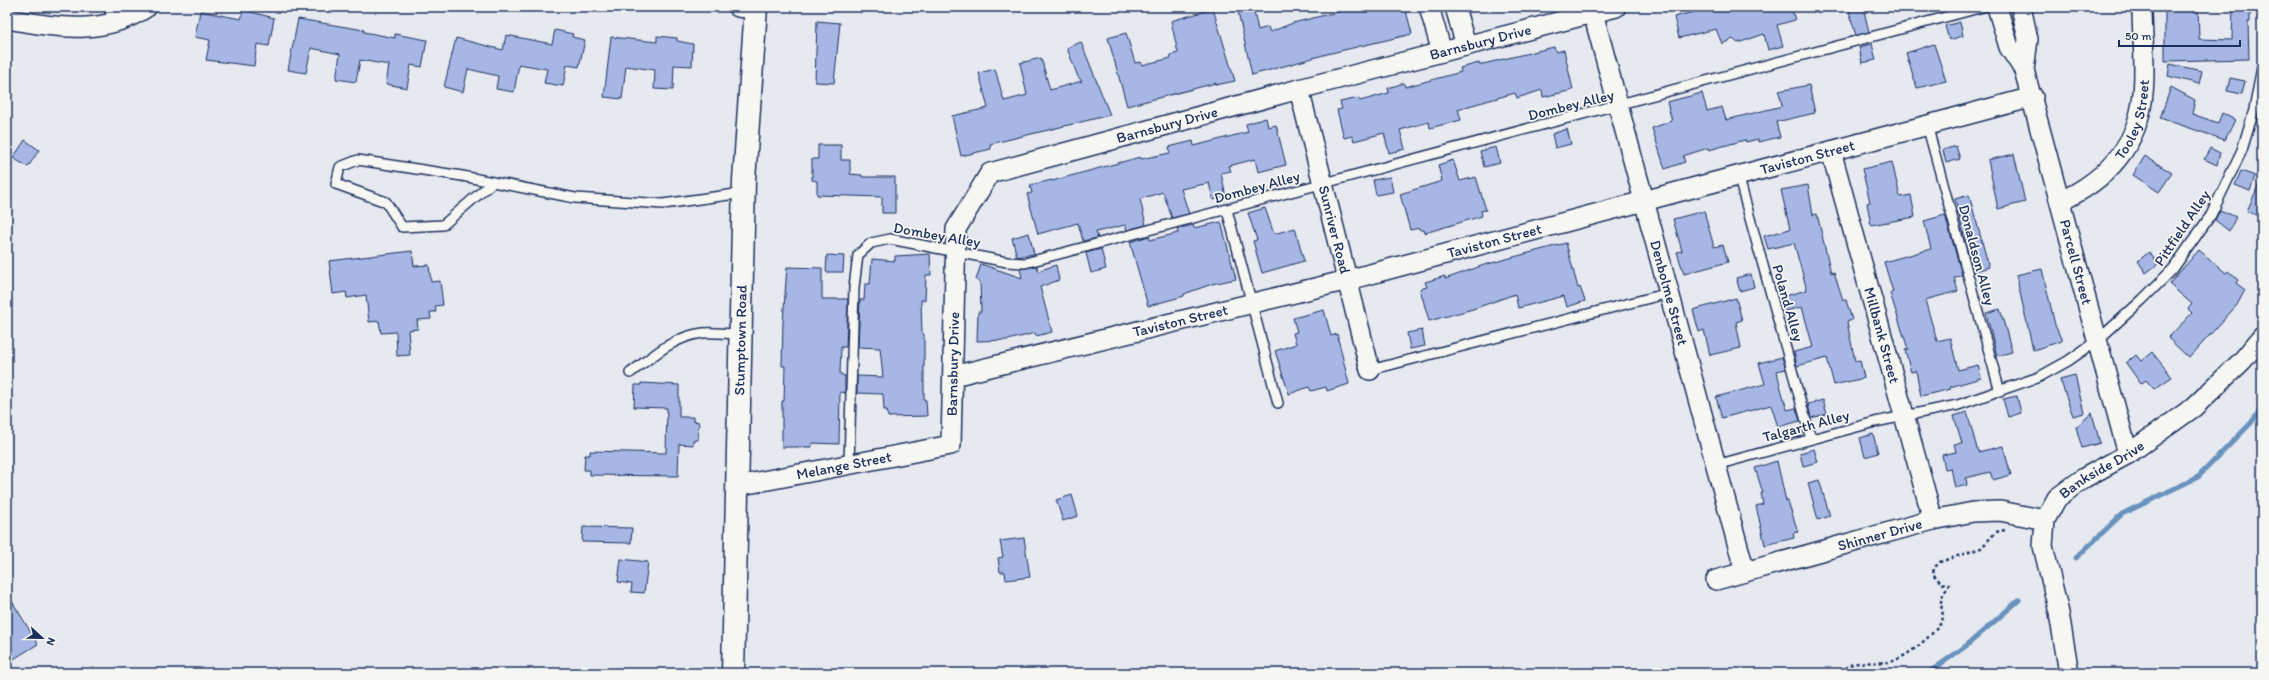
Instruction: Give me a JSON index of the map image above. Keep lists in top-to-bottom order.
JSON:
{
  "streets": {
    "street": [
      "Barnsbury Drive",
      "Tooley Street",
      "Taviston Street",
      "Sunriver Road",
      "Parcell Street",
      "Denbolme Street",
      "Millbank Street",
      "Stumptown Road",
      "Melange Street",
      "Bankside Drive",
      "Shinner Drive"
    ],
    "lane": [
      "Dombey Alley",
      "Pittfield Alley",
      "Donaldson Alley",
      "Poland Alley",
      "Talgarth Alley"
    ]
  },
  "crossings": [
    ["Barnsbury Drive", "Dombey Alley"],
    ["Barnsbury Drive", "Taviston Street"],
    ["Barnsbury Drive", "Sunriver Road"],
    ["Barnsbury Drive", "Denbolme Street"],
    ["Barnsbury Drive", "Melange Street"],
    ["Dombey Alley", "Sunriver Road"],
    ["Dombey Alley", "Denbolme Street"],
    ["Dombey Alley", "Melange Street"],
    ["Tooley Street", "Parcell Street"],
    ["Taviston Street", "Sunriver Road"],
    ["Taviston Street", "Donaldson Alley"],
    ["Taviston Street", "Parcell Street"],
    ["Taviston Street", "Denbolme Street"],
    ["Taviston Street", "Poland Alley"],
    ["Taviston Street", "Millbank Street"],
    ["Pittfield Alley", "Donaldson Alley"],
    ["Pittfield Alley", "Parcell Street"],
    ["Pittfield Alley", "Millbank Street"],
    ["Pittfield Alley", "Talgarth Alley"],
    ["Parcell Street", "Bankside Drive"],
    ["Denbolme Street", "Talgarth Alley"],
    ["Denbolme Street", "Shinner Drive"],
    ["Poland Alley", "Talgarth Alley"],
    ["Millbank Street", "Talgarth Alley"],
    ["Millbank Street", "Shinner Drive"],
    ["Stumptown Road", "Melange Street"],
    ["Bankside Drive", "Shinner Drive"]
  ],
  "scale_bar": "50 m",
  "north": "right"
}
